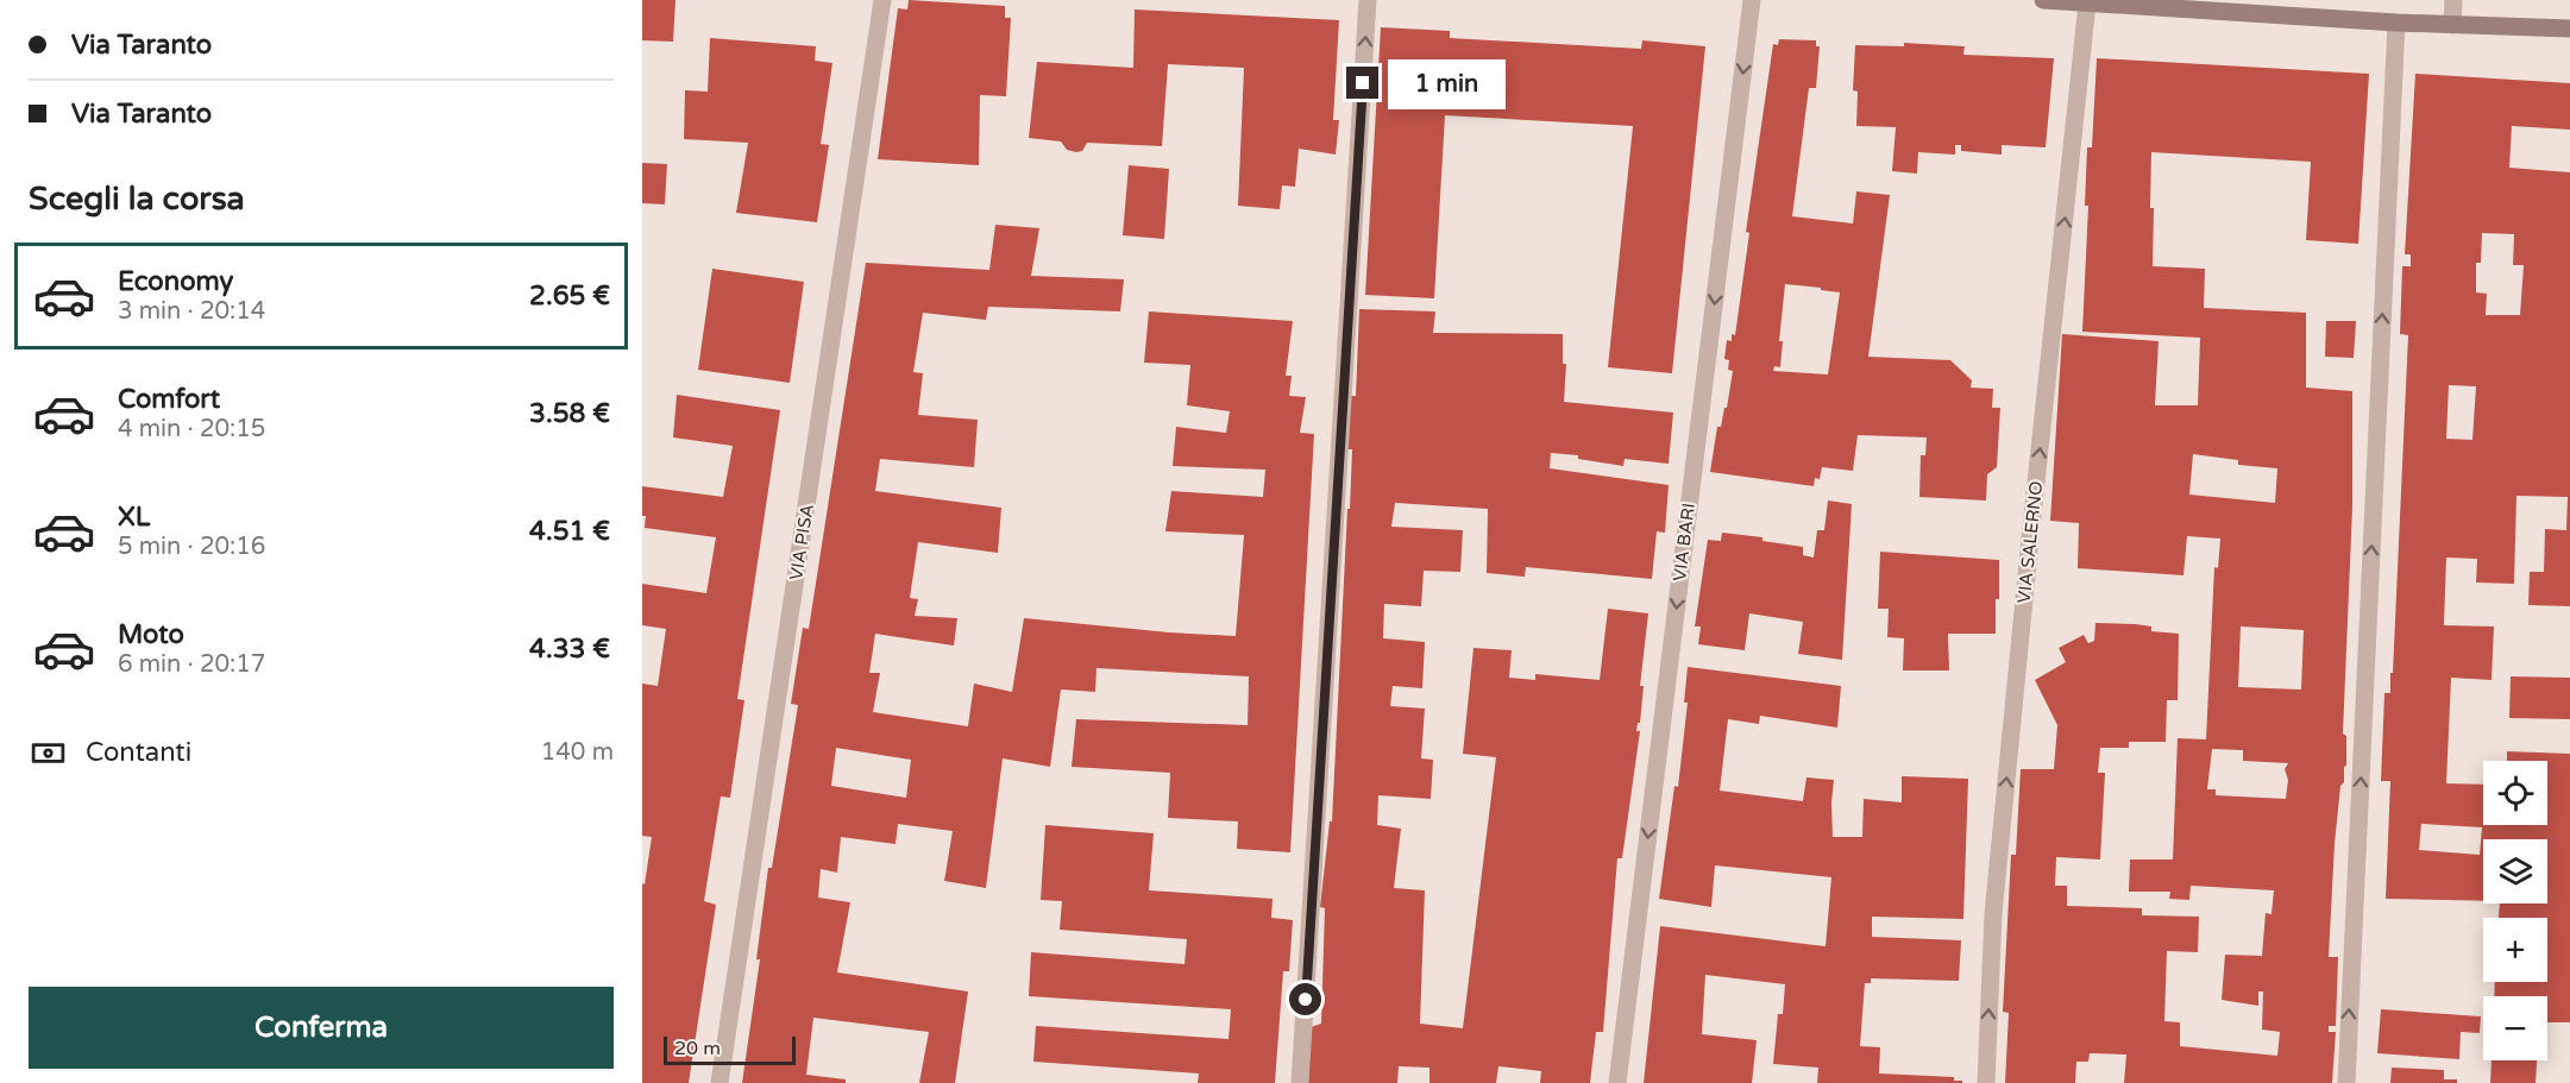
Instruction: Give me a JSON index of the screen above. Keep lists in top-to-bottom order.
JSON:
{
  "streets": {
    "street": ["VIA PISA", "VIA BARI", "VIA SALERNO"]
  },
  "one_way": ["VIA BARI", "VIA SALERNO"],
  "scale_bar": "20 m",
  "page": {
    "banner": ["Via Taranto", "Via Taranto"],
    "bubble": "1 min",
    "heading": "Scegli la corsa",
    "list": [
      {
        "name": "Economy",
        "note": "3 min · 20:14",
        "value": "2.65 €"
      },
      {
        "name": "Comfort",
        "note": "4 min · 20:15",
        "value": "3.58 €"
      },
      {
        "name": "XL",
        "note": "5 min · 20:16",
        "value": "4.51 €"
      },
      {
        "name": "Moto",
        "note": "6 min · 20:17",
        "value": "4.33 €"
      }
    ],
    "pay": ["Contanti", "140 m"],
    "map_buttons": ["+", "−"],
    "buttons": "Conferma",
    "scale": "20 m"
  }
}
